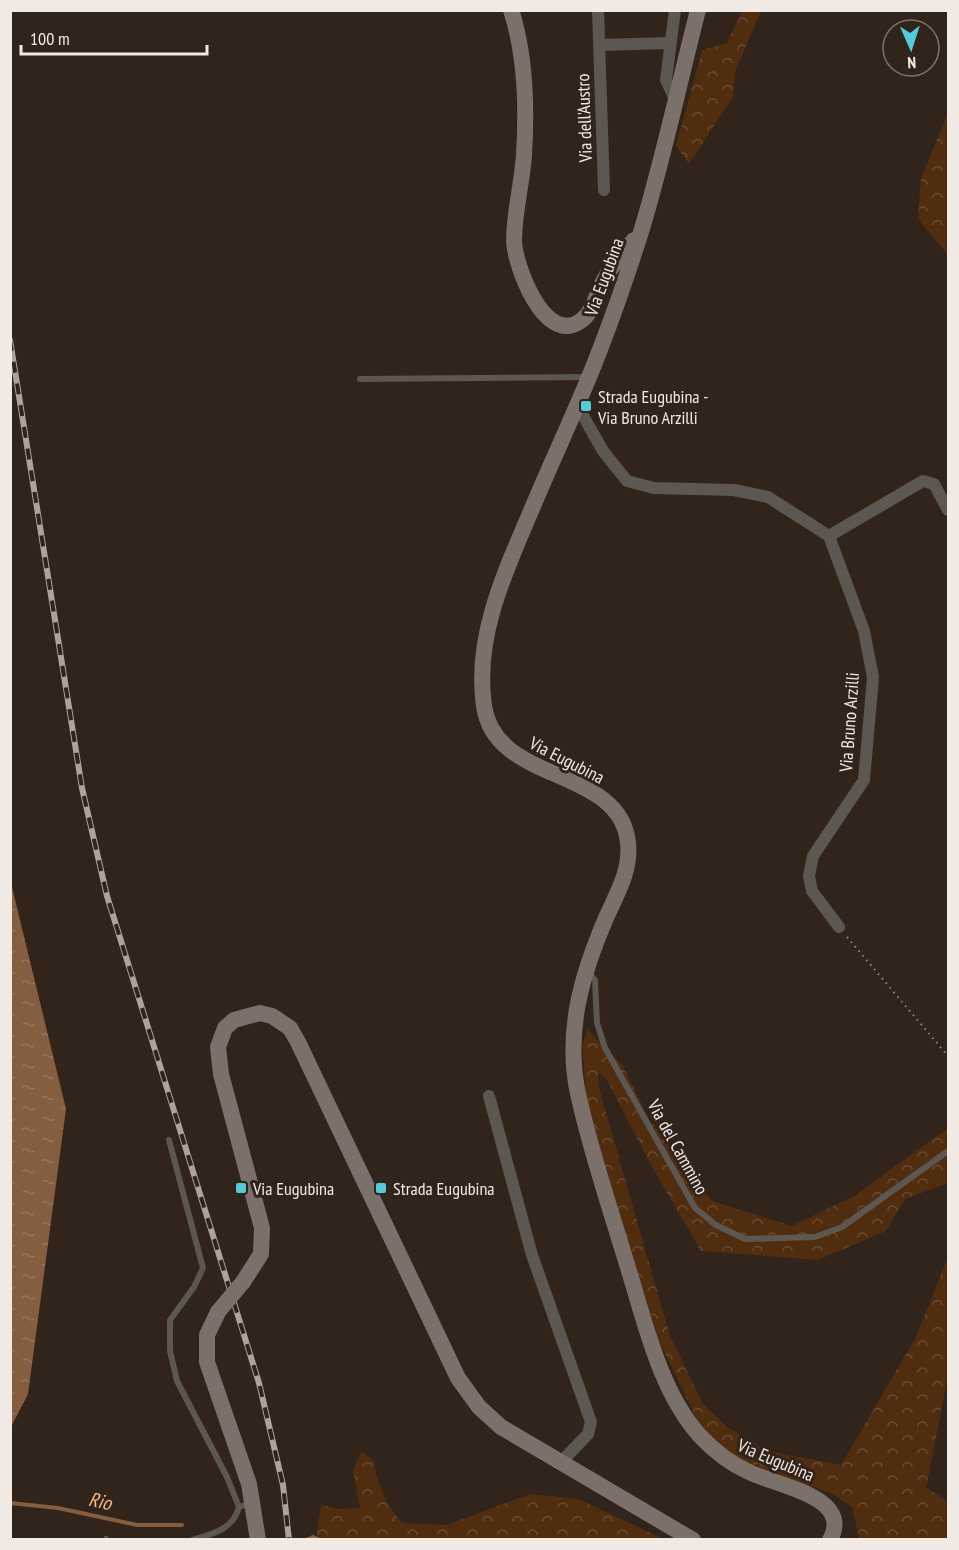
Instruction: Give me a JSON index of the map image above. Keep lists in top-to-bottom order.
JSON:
{
  "streets": {
    "street": ["Via dell'Austro", "Via Eugubina", "Via Bruno Arzilli"],
    "lane": ["Via del Cammino"]
  },
  "crossings": [
    ["Via Eugubina", "Via del Cammino"]
  ],
  "water": ["Rio"],
  "places": {
    "transit": ["Strada Eugubina - Via Bruno Arzilli", "Via Eugubina", "Strada Eugubina"]
  },
  "scale_bar": "100 m",
  "north": "bottom"
}
